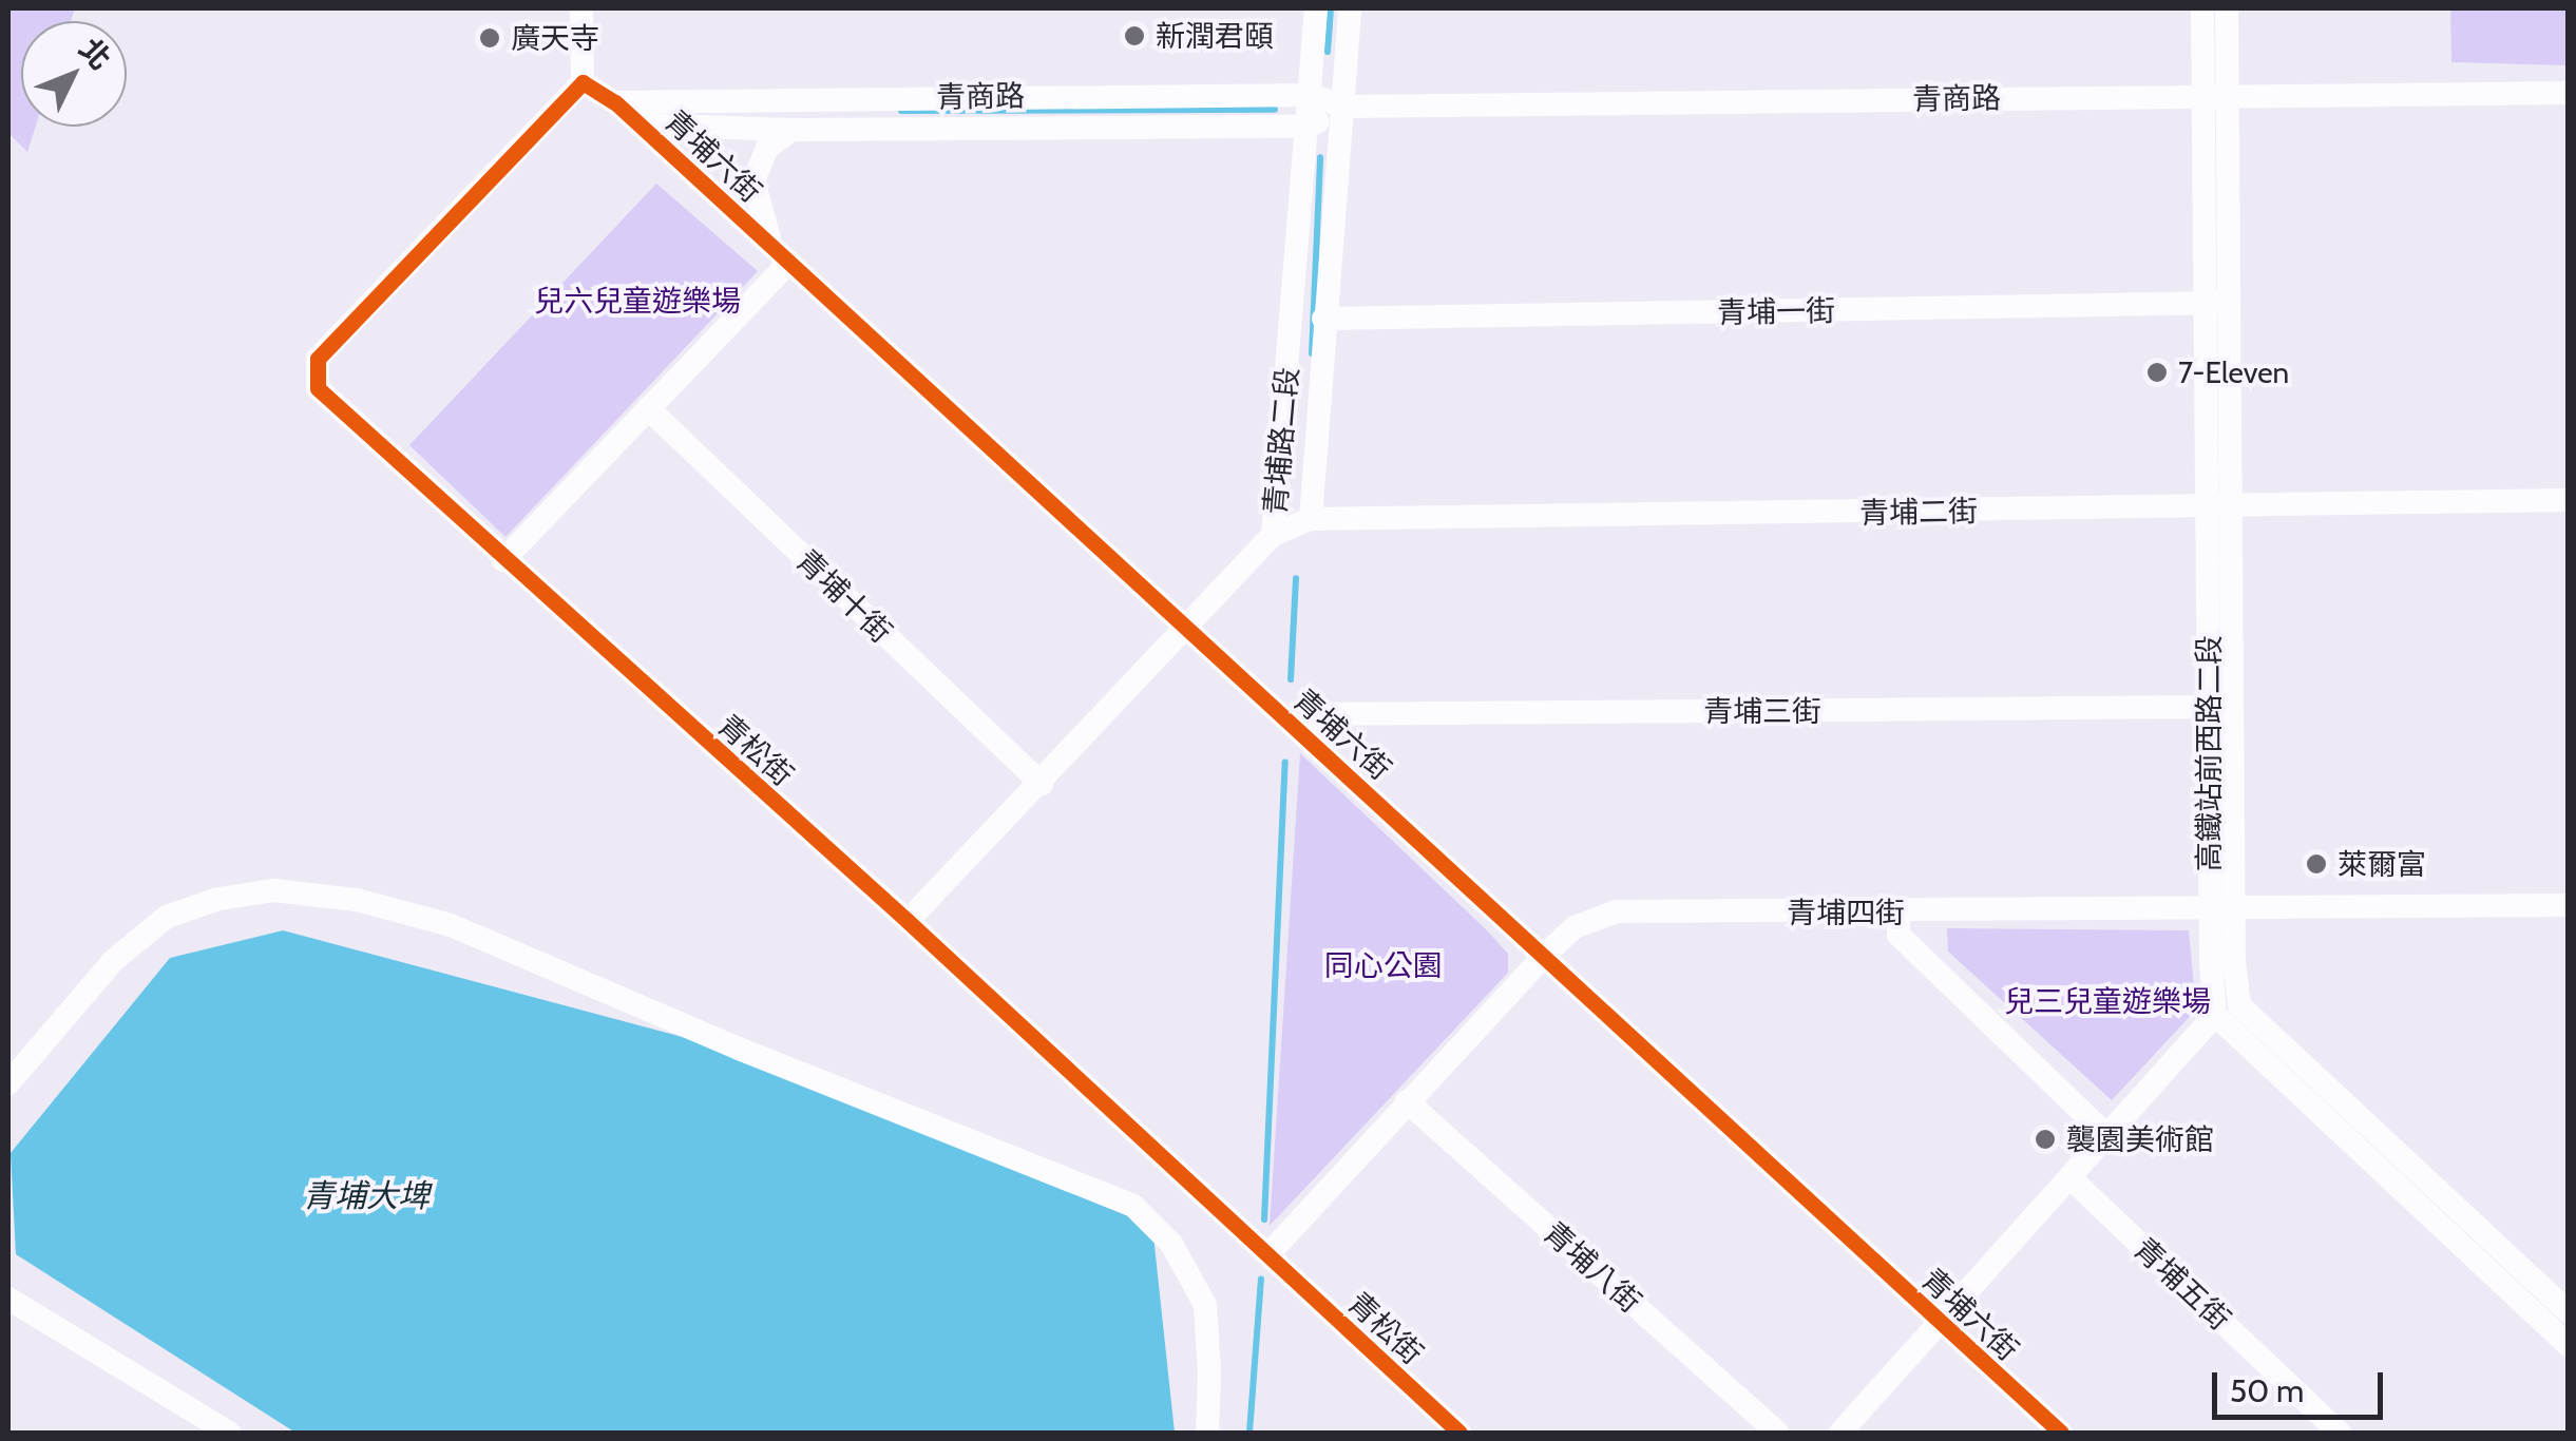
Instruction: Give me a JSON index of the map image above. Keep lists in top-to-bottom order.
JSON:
{
  "streets": {
    "street": [
      "青商路",
      "青埔六街",
      "青埔一街",
      "青埔路二段",
      "青埔二街",
      "青埔十街",
      "青埔三街",
      "青松街",
      "高鐵站前西路二段",
      "青埔四街",
      "青埔八街",
      "青埔五街"
    ]
  },
  "crossings": [
    ["青商路", "青埔六街"],
    ["青商路", "青埔路二段"],
    ["青商路", "高鐵站前西路二段"],
    ["青埔六街", "青埔路二段"],
    ["青埔六街", "青埔三街"],
    ["青埔六街", "青松街"],
    ["青埔六街", "青埔四街"],
    ["青埔一街", "青埔路二段"],
    ["青埔一街", "高鐵站前西路二段"],
    ["青埔路二段", "青埔二街"],
    ["青埔路二段", "青埔十街"],
    ["青埔路二段", "青松街"],
    ["青埔二街", "高鐵站前西路二段"],
    ["青埔三街", "高鐵站前西路二段"],
    ["青松街", "青埔四街"],
    ["高鐵站前西路二段", "青埔四街"],
    ["青埔四街", "青埔八街"]
  ],
  "water": ["青埔大埤"],
  "parks": ["兒六兒童遊樂場", "同心公園", "兒三兒童遊樂場"],
  "places": [
    "新潤君頤",
    "廣天寺",
    "7-Eleven",
    "萊爾富",
    "襲園美術館"
  ],
  "scale_bar": "50 m",
  "north": "top right"
}
